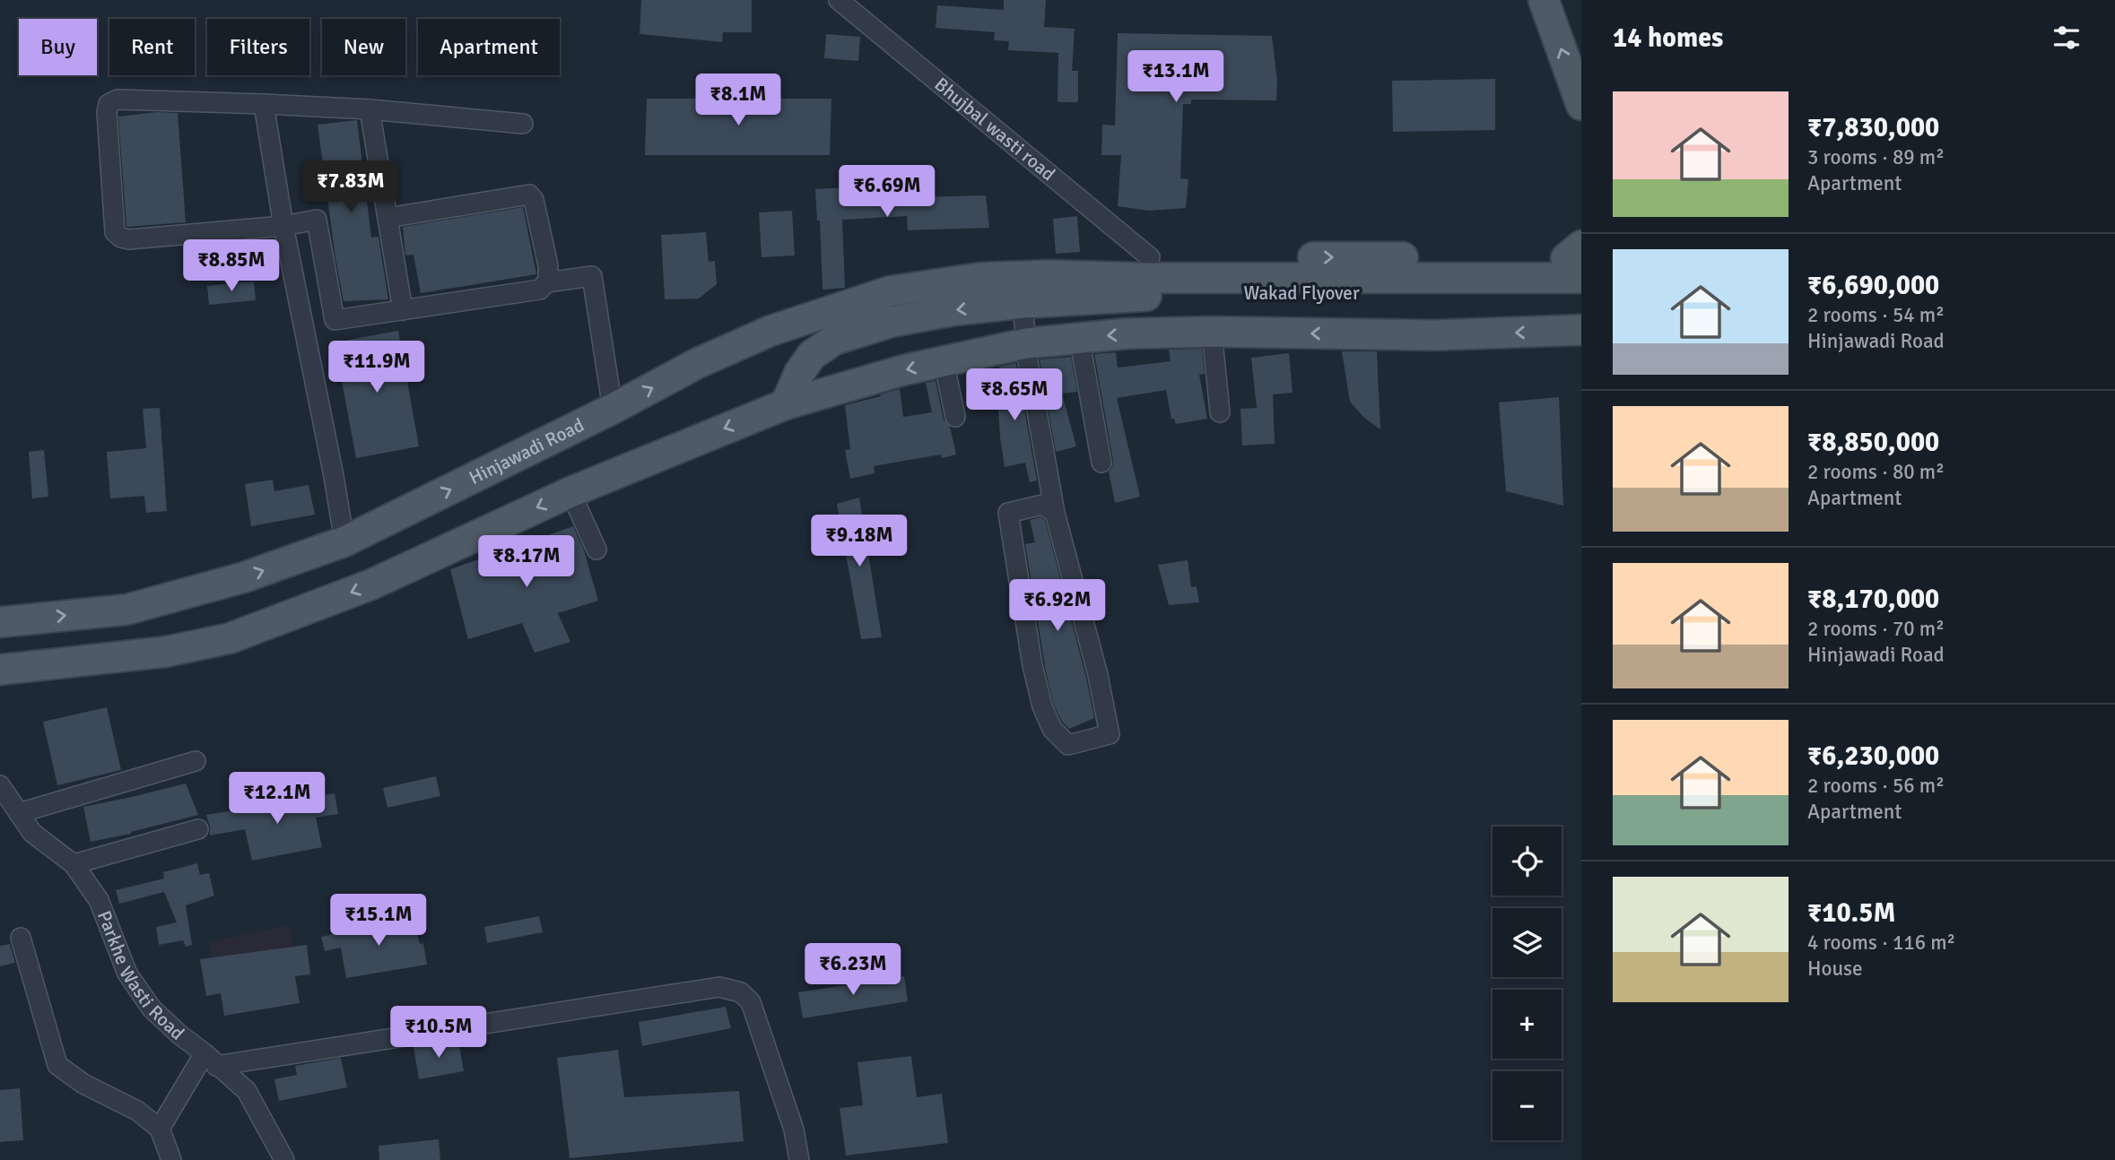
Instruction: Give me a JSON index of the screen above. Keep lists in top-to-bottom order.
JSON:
{
  "streets": {
    "main road": ["Wakad Flyover", "Hinjawadi Road"],
    "street": ["Bhujbal wasti road", "Parkhe Wasti Road"]
  },
  "crossings": [
    ["Bhujbal wasti road", "Wakad Flyover"],
    ["Wakad Flyover", "Hinjawadi Road"]
  ],
  "page": {
    "heading": "14 homes",
    "chip": [
      "Buy",
      "Rent",
      "Filters",
      "New",
      "Apartment"
    ],
    "price": [
      "₹13.1M",
      "₹8.1M",
      "₹7.83M",
      "₹6.69M",
      "₹8.85M",
      "₹11.9M",
      "₹8.65M",
      "₹9.18M",
      "₹8.17M",
      "₹6.92M",
      "₹12.1M",
      "₹15.1M",
      "₹6.23M",
      "₹10.5M"
    ],
    "list": [
      {
        "name": "₹7,830,000",
        "note": "3 rooms · 89 m² · Apartment"
      },
      {
        "name": "₹6,690,000",
        "note": "2 rooms · 54 m² · Hinjawadi Road"
      },
      {
        "name": "₹8,850,000",
        "note": "2 rooms · 80 m² · Apartment"
      },
      {
        "name": "₹8,170,000",
        "note": "2 rooms · 70 m² · Hinjawadi Road"
      },
      {
        "name": "₹6,230,000",
        "note": "2 rooms · 56 m² · Apartment"
      },
      {
        "name": "₹10.5M",
        "note": "4 rooms · 116 m² · House"
      }
    ],
    "map_buttons": ["+", "−"]
  }
}
